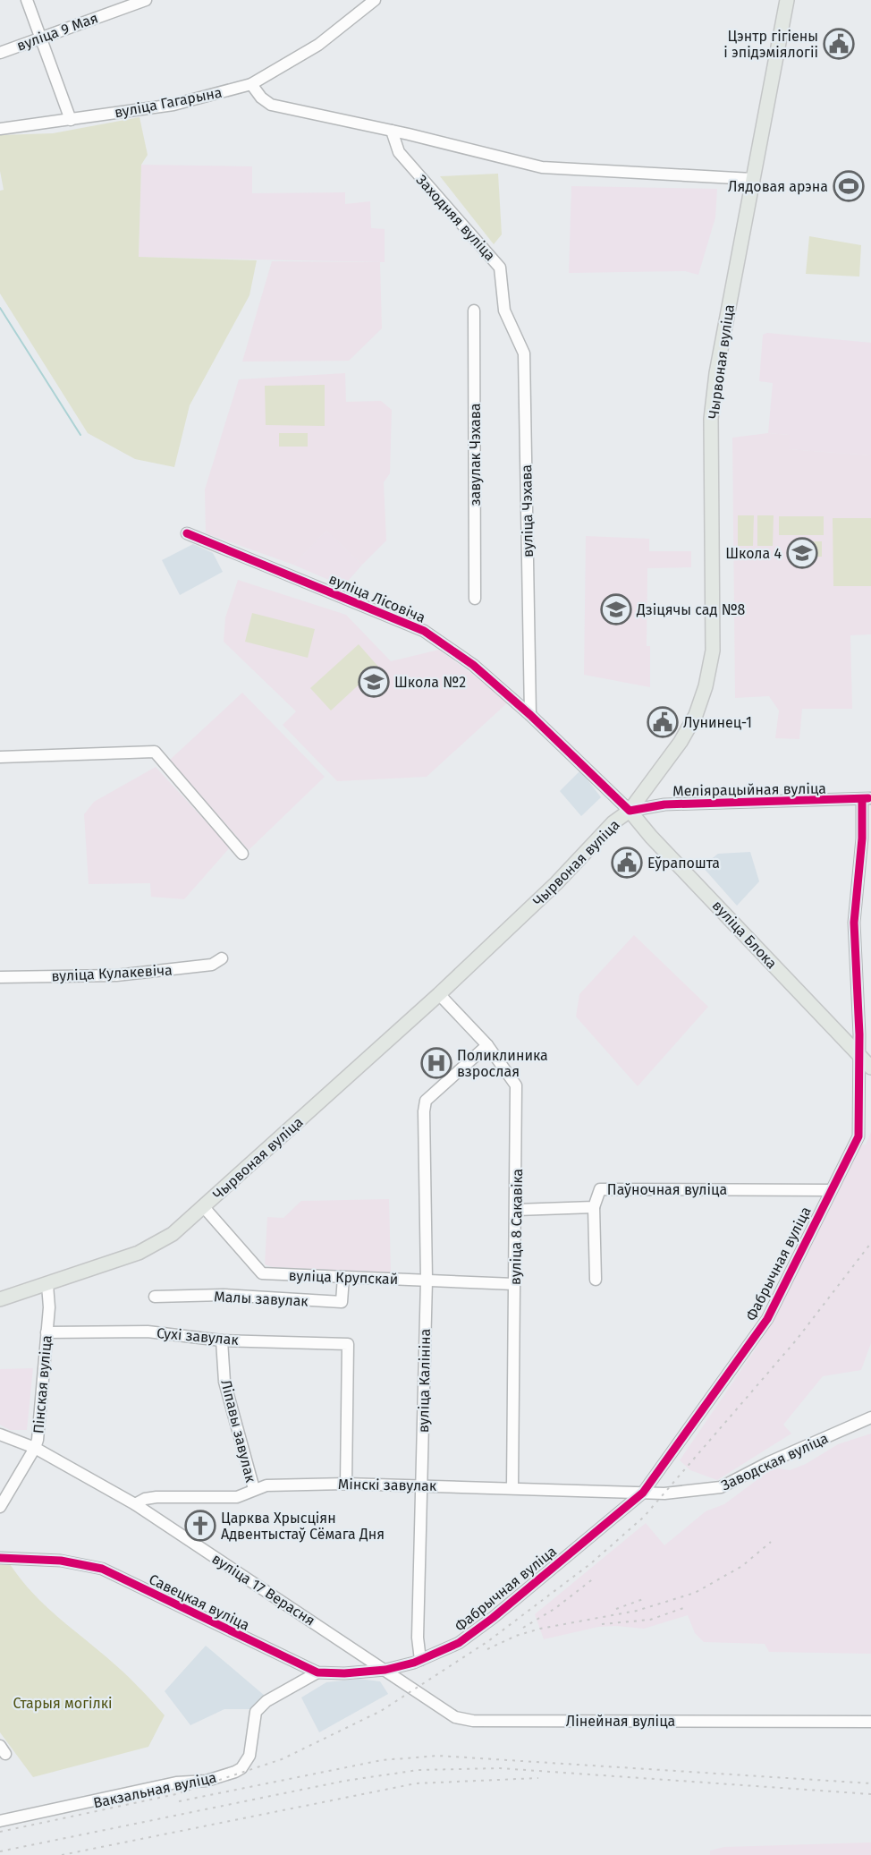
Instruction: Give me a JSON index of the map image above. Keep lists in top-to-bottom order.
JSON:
{
  "streets": {
    "main road": ["Чырвоная вуліца", "вуліца Блока"],
    "street": [
      "вуліца 9 Мая",
      "вуліца Гагарына",
      "Заходняя вуліца",
      "завулак Чэхава",
      "вуліца Чэхава",
      "вуліца Лісовіча",
      "Меліярацыйная вуліца",
      "вуліца Кулакевіча",
      "Паўночная вуліца",
      "вуліца 8 Сакавіка",
      "Фабрычная вуліца",
      "вуліца Крупскай",
      "Малы завулак",
      "Сухі завулак",
      "вуліца Калініна",
      "Пінская вуліца",
      "Ліпавы завулак",
      "Заводская вуліца",
      "Мінскі завулак",
      "вуліца 17 Верасня",
      "Савецкая вуліца",
      "Лінейная вуліца",
      "Вакзальная вуліца"
    ]
  },
  "crossings": [
    ["Заходняя вуліца", "вуліца Чэхава"],
    ["Чырвоная вуліца", "вуліца Лісовіча"],
    ["Чырвоная вуліца", "Меліярацыйная вуліца"],
    ["Чырвоная вуліца", "вуліца Блока"],
    ["Чырвоная вуліца", "вуліца 8 Сакавіка"],
    ["Чырвоная вуліца", "вуліца Крупскай"],
    ["Чырвоная вуліца", "Пінская вуліца"],
    ["вуліца Чэхава", "вуліца Лісовіча"],
    ["вуліца Лісовіча", "Меліярацыйная вуліца"],
    ["вуліца Лісовіча", "вуліца Блока"],
    ["Меліярацыйная вуліца", "вуліца Блока"],
    ["Меліярацыйная вуліца", "Фабрычная вуліца"],
    ["вуліца Блока", "Фабрычная вуліца"],
    ["Паўночная вуліца", "вуліца 8 Сакавіка"],
    ["Паўночная вуліца", "Фабрычная вуліца"],
    ["вуліца 8 Сакавіка", "вуліца Крупскай"],
    ["вуліца 8 Сакавіка", "вуліца Калініна"],
    ["вуліца 8 Сакавіка", "Мінскі завулак"],
    ["Фабрычная вуліца", "вуліца Калініна"],
    ["Фабрычная вуліца", "Заводская вуліца"],
    ["Фабрычная вуліца", "Мінскі завулак"],
    ["Фабрычная вуліца", "вуліца 17 Верасня"],
    ["Фабрычная вуліца", "Савецкая вуліца"],
    ["Фабрычная вуліца", "Лінейная вуліца"],
    ["вуліца Крупскай", "Малы завулак"],
    ["вуліца Крупскай", "вуліца Калініна"],
    ["Сухі завулак", "Пінская вуліца"],
    ["Сухі завулак", "Ліпавы завулак"],
    ["Сухі завулак", "Мінскі завулак"],
    ["вуліца Калініна", "Мінскі завулак"],
    ["Пінская вуліца", "вуліца 17 Верасня"],
    ["Ліпавы завулак", "Мінскі завулак"],
    ["Заводская вуліца", "Мінскі завулак"],
    ["Мінскі завулак", "вуліца 17 Верасня"],
    ["вуліца 17 Верасня", "Савецкая вуліца"],
    ["вуліца 17 Верасня", "Лінейная вуліца"],
    ["Савецкая вуліца", "Лінейная вуліца"],
    ["Савецкая вуліца", "Вакзальная вуліца"]
  ],
  "parks": ["Старыя могілкі"],
  "places": {
    "public building": ["Цэнтр гігіены і эпідэміялогіі", "Лунинец-1", "Еўрапошта"],
    "sports": ["Лядовая арэна"],
    "school or university": ["Школа 4", "Дзіцячы сад №8", "Школа №2"],
    "hospital": ["Поликлиника взрослая"],
    "church": ["Царква Хрысціян Адвентыстаў Сёмага Дня"]
  }
}
